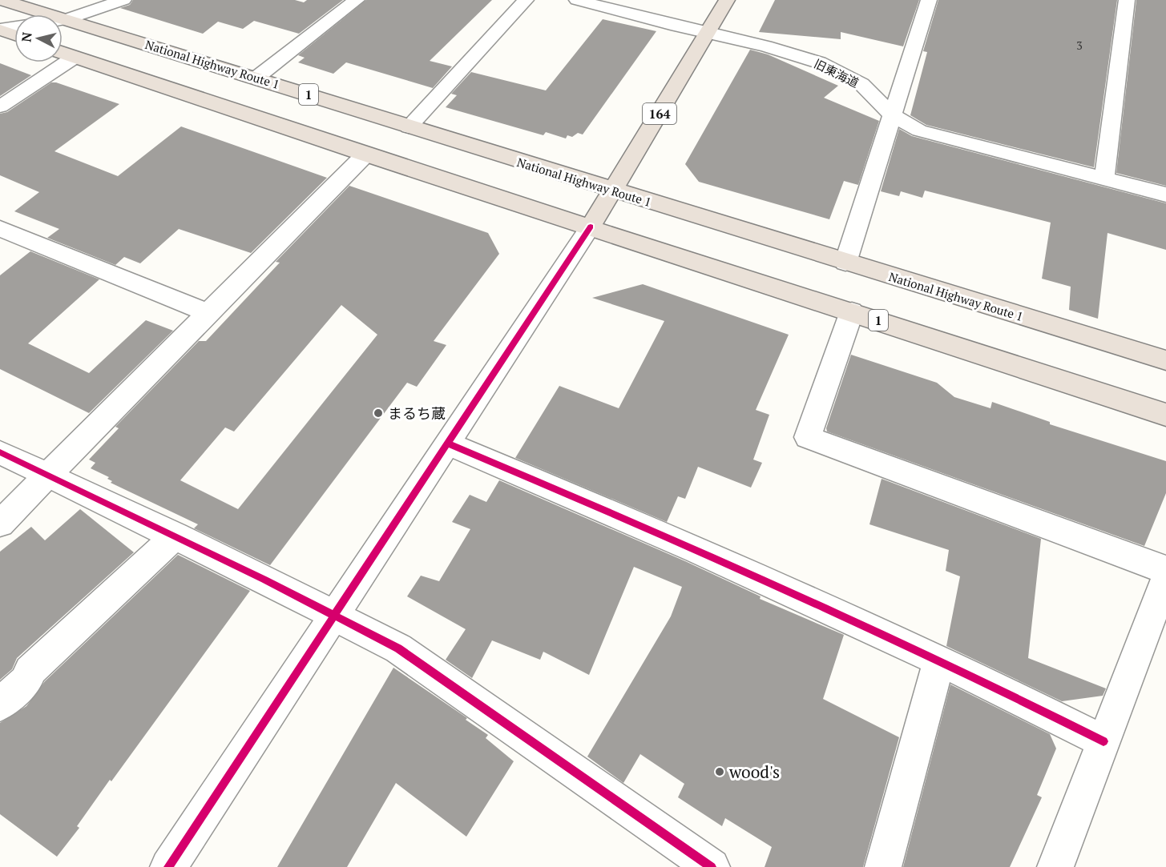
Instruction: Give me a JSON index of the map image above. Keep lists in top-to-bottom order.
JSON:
{
  "streets": {
    "highway": ["National Highway Route 1", "1", "164"],
    "street": ["旧東海道"]
  },
  "crossings": [
    ["National Highway Route 1", "164"],
    ["旧東海道", "164"],
    ["1", "164"]
  ],
  "places": ["まるち蔵", "wood's"],
  "house_numbers": ["3"],
  "north": "left"
}
